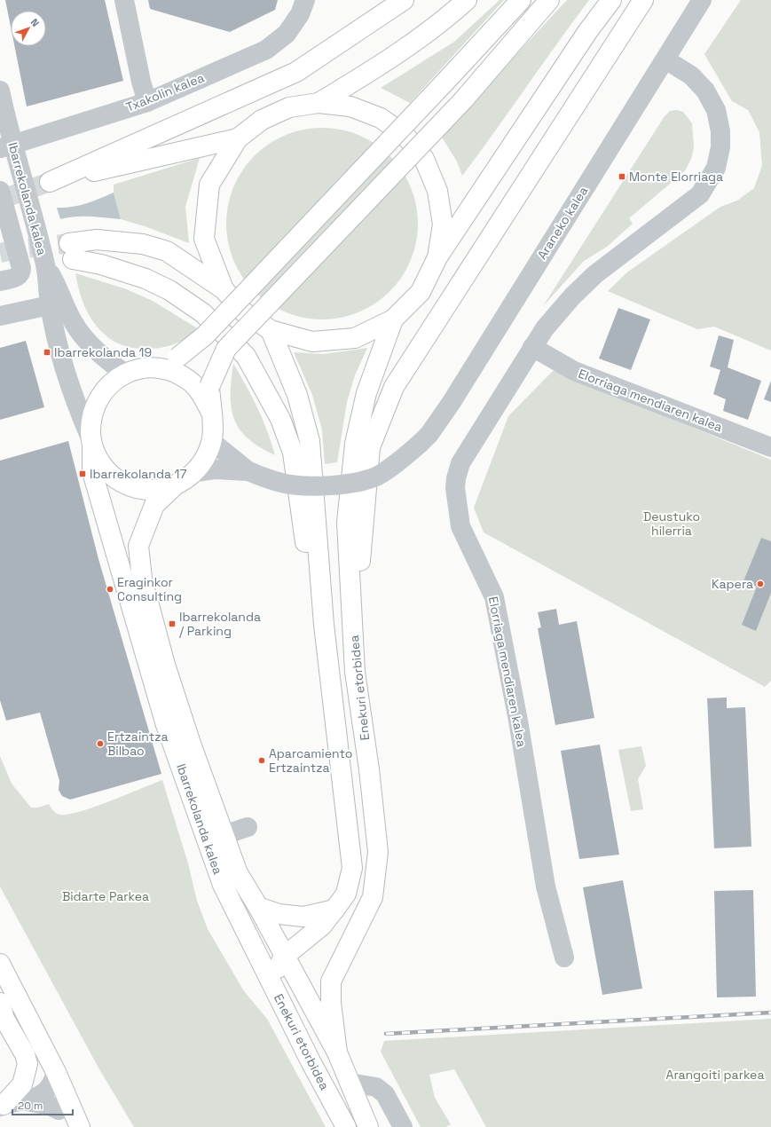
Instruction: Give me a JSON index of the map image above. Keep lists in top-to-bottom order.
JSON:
{
  "streets": {
    "main road": ["Ibarrekolanda kalea", "Enekuri etorbidea"],
    "street": ["Txakolin kalea", "Araneko kalea", "Elorriaga mendiaren kalea"]
  },
  "crossings": [
    ["Txakolin kalea", "Ibarrekolanda kalea"],
    ["Ibarrekolanda kalea", "Enekuri etorbidea"],
    ["Araneko kalea", "Elorriaga mendiaren kalea"]
  ],
  "parks": ["Deustuko hilerria", "Bidarte Parkea", "Arangoiti parkea"],
  "places": {
    "transit": [
      "Monte Elorriaga",
      "Ibarrekolanda 19",
      "Ibarrekolanda 17",
      "Ibarrekolanda / Parking"
    ],
    "other": [
      "Kapera",
      "Eraginkor Consulting",
      "Ertzaintza Bilbao",
      "Aparcamiento Ertzaintza"
    ]
  },
  "scale_bar": "20 m",
  "north": "top right"
}
